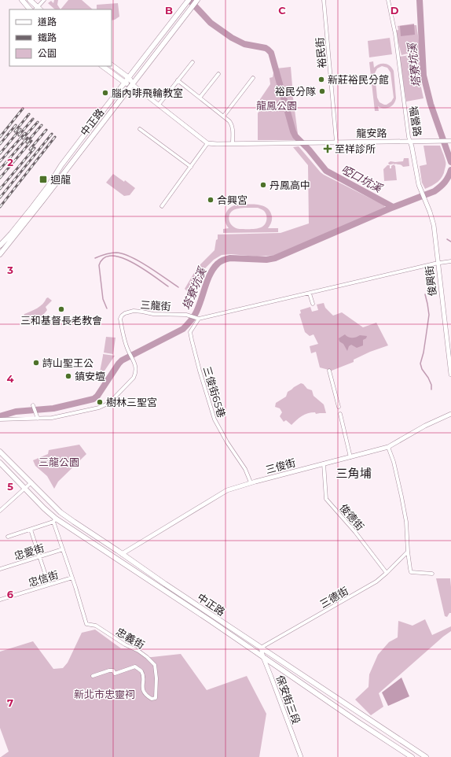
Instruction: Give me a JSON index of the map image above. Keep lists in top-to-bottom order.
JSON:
{
  "streets": {
    "main road": ["中正路"],
    "street": [
      "裕民街",
      "福營路",
      "龍安路",
      "俊興街",
      "三龍街",
      "三俊街65巷",
      "三俊街",
      "俊德街",
      "忠愛街",
      "忠信街",
      "三德街",
      "忠義街",
      "保安街三段"
    ]
  },
  "crossings": [
    ["裕民街", "龍安路"],
    ["福營路", "龍安路"],
    ["福營路", "俊興街"],
    ["中正路", "三俊街"],
    ["中正路", "三德街"],
    ["中正路", "忠義街"],
    ["中正路", "保安街三段"],
    ["俊興街", "三龍街"],
    ["三龍街", "三俊街65巷"],
    ["三俊街65巷", "三俊街"],
    ["三俊街", "俊德街"],
    ["俊德街", "三德街"],
    ["忠愛街", "忠義街"],
    ["忠信街", "忠義街"],
    ["三德街", "保安街三段"]
  ],
  "districts": ["三角埔"],
  "water": ["塔寮坑溪", "啞口坑溪"],
  "parks": ["龍鳳公園", "三龍公園", "新北市忠靈祠"],
  "places": {
    "other": [
      "新莊裕民分館",
      "裕民分隊",
      "腦內啡飛輪教室",
      "丹鳳高中",
      "合興宮",
      "三和基督長老教會",
      "詩山聖王公",
      "鎮安壇",
      "樹林三聖宮"
    ],
    "health": ["至祥診所"],
    "transit": ["迴龍"]
  },
  "legend": ["道路", "鐵路", "公園"],
  "grid": {
    "columns": ["B", "C", "D"],
    "rows": [
      "2",
      "3",
      "4",
      "5",
      "6",
      "7"
    ]
  }
}
